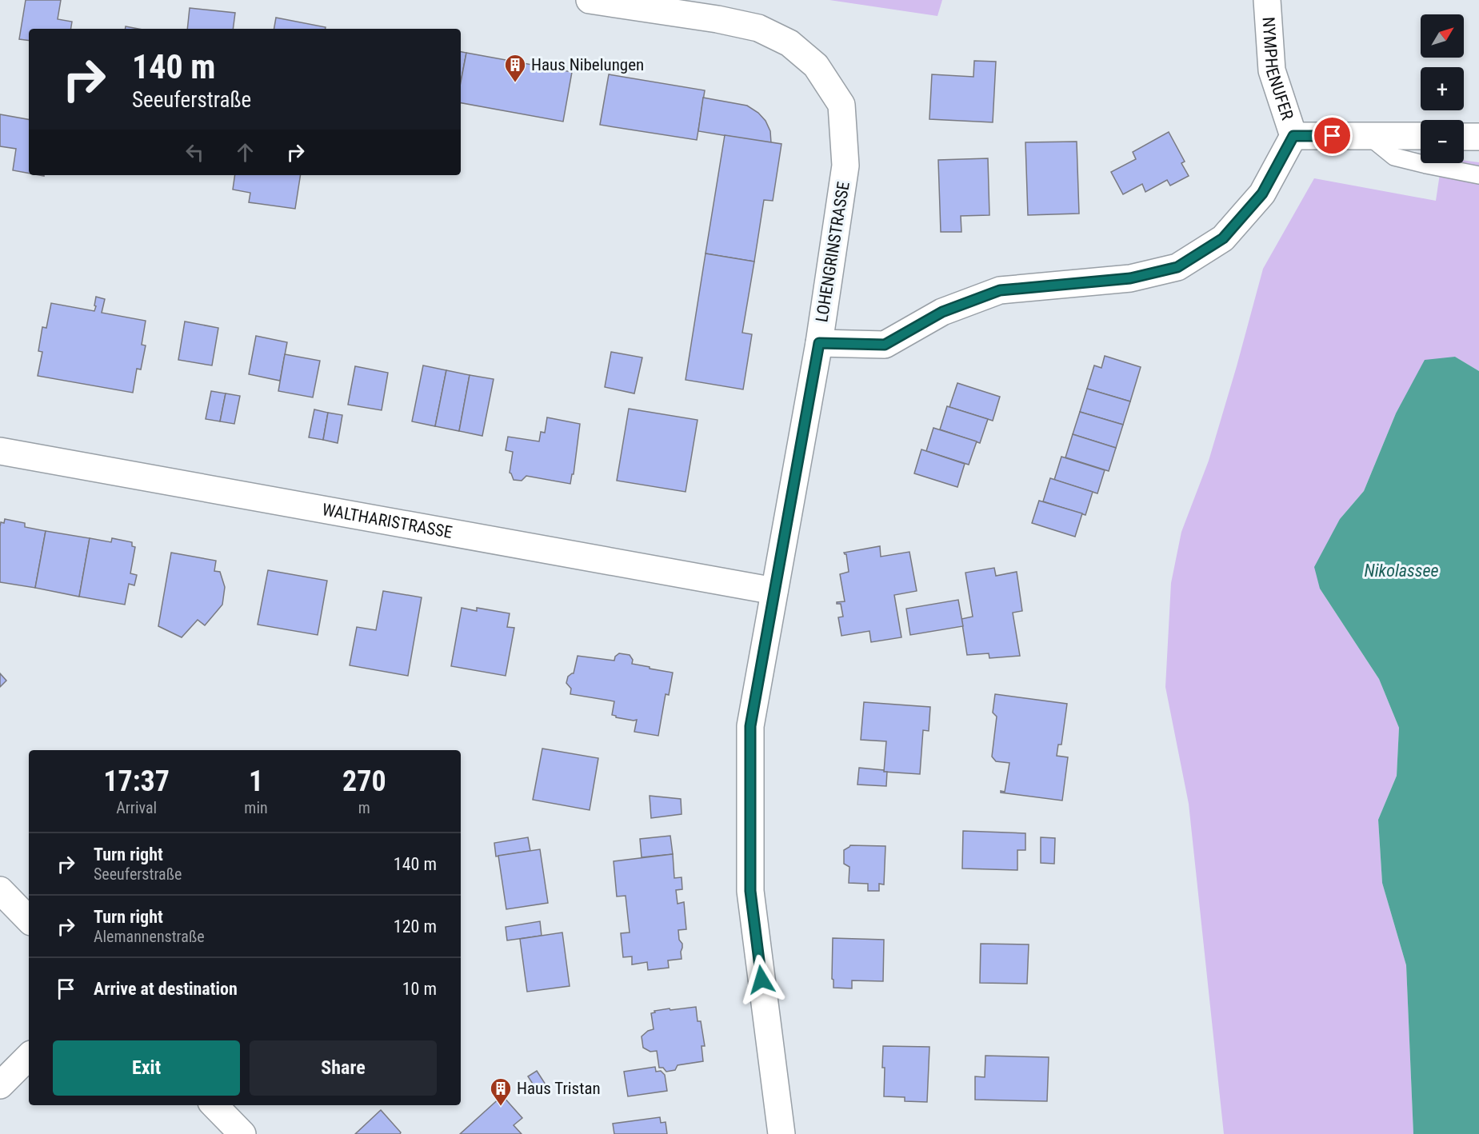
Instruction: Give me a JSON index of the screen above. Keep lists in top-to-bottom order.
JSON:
{
  "streets": {
    "street": ["NYMPHENUFER", "LOHENGRINSTRASSE", "WALTHARISTRASSE"]
  },
  "crossings": [
    ["LOHENGRINSTRASSE", "WALTHARISTRASSE"]
  ],
  "water": ["Nikolassee"],
  "places": {
    "building": ["Haus Nibelungen", "Haus Tristan"]
  },
  "north": "top right",
  "page": {
    "map_buttons": ["+", "−"],
    "turn": ["140 m", "Seeuferstraße"],
    "eta": [
      "17:37",
      "Arrival",
      "1",
      "min",
      "270",
      "m"
    ],
    "list": [
      {
        "name": "Turn right",
        "note": "Seeuferstraße",
        "value": "140 m"
      },
      {
        "name": "Turn right",
        "note": "Alemannenstraße",
        "value": "120 m"
      },
      {
        "name": "Arrive at destination",
        "value": "10 m"
      }
    ],
    "buttons": ["Exit", "Share"]
  }
}
